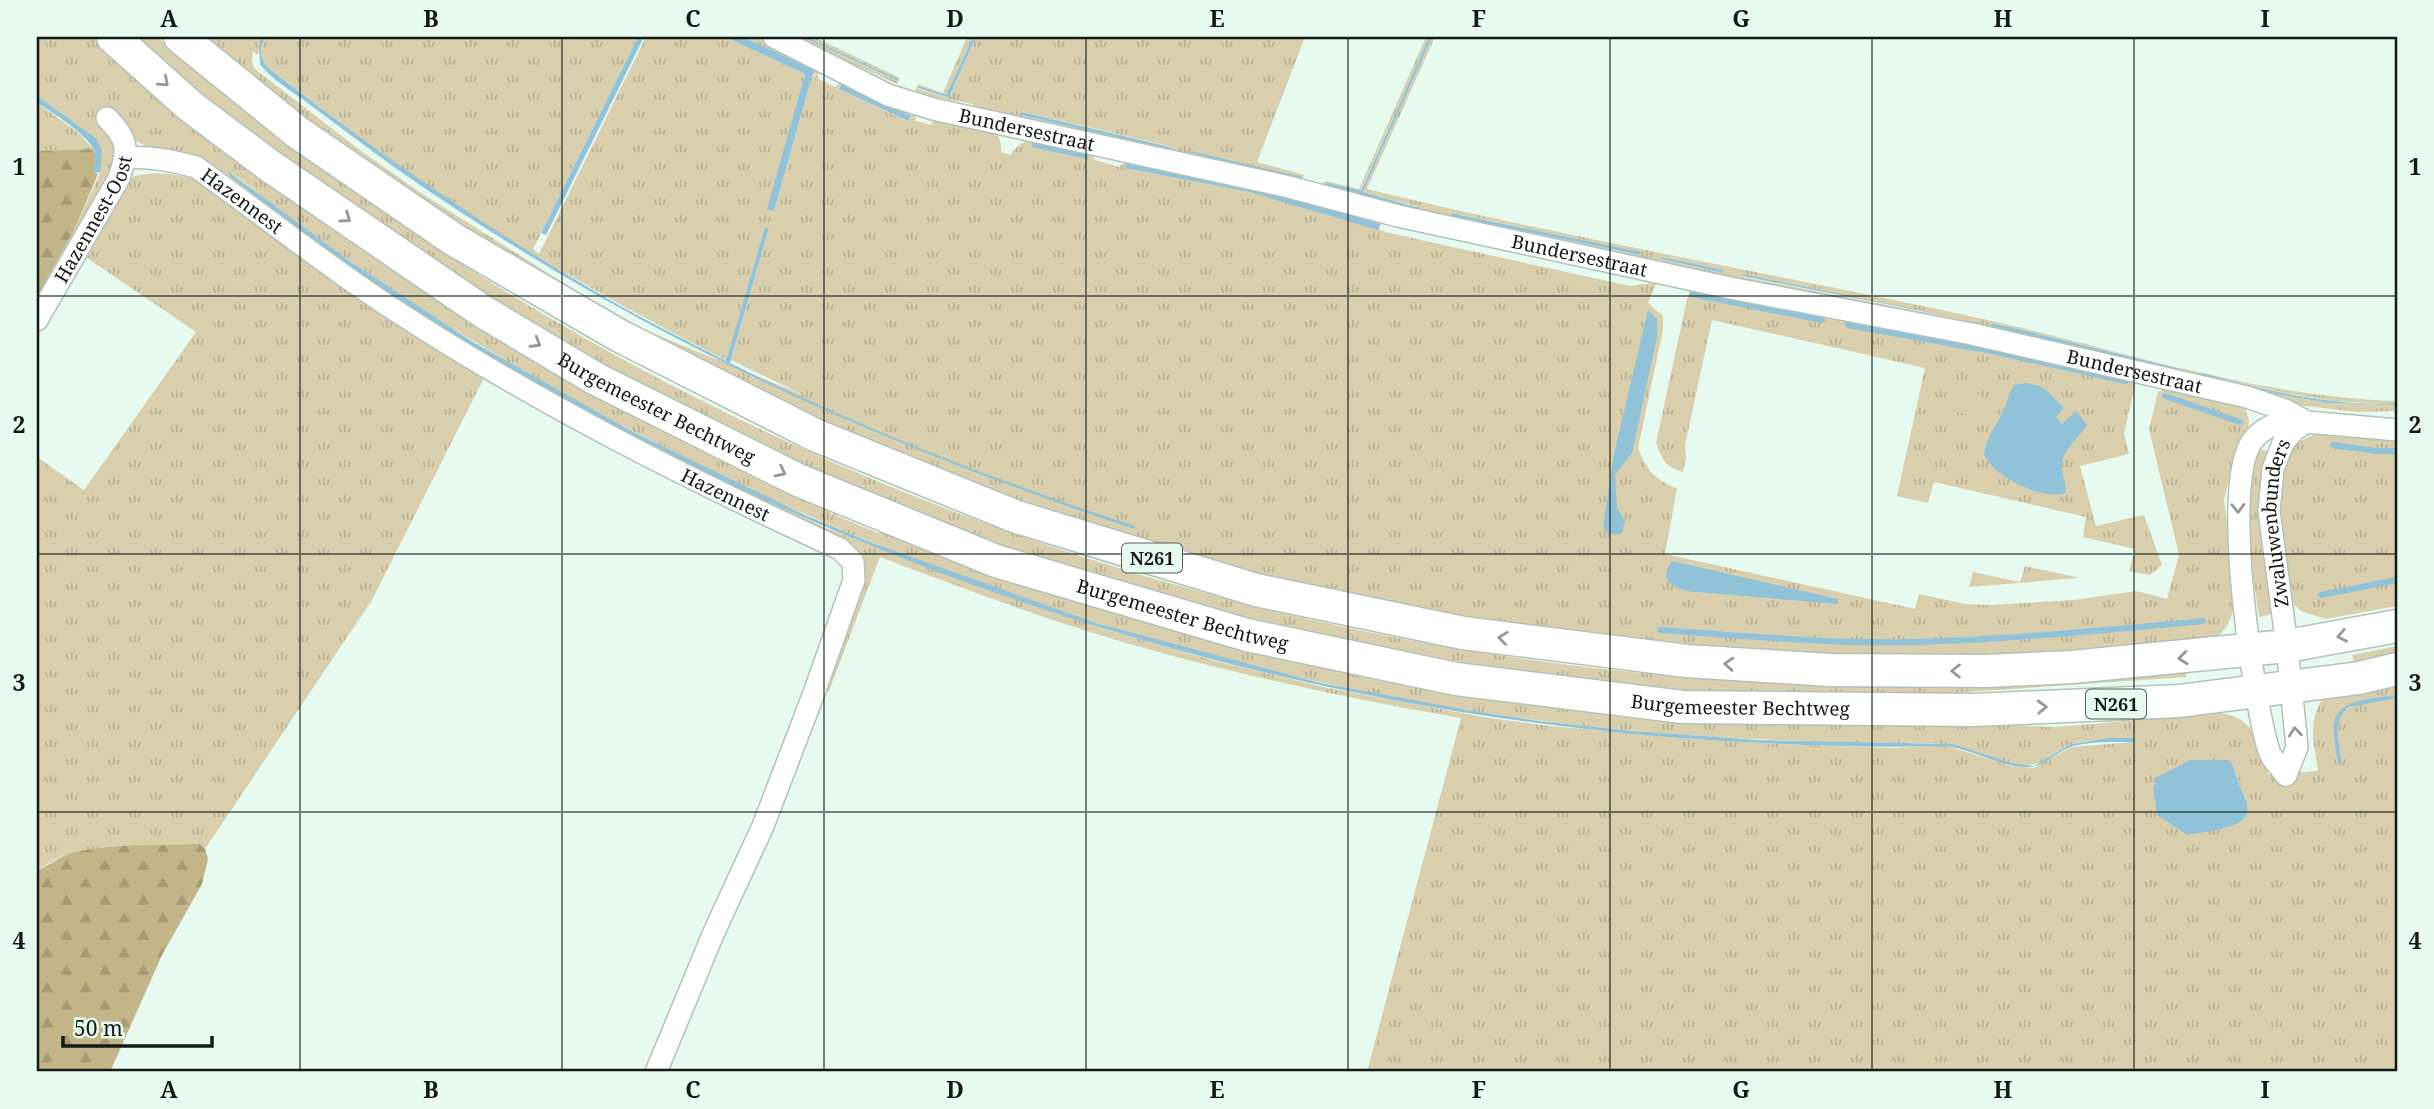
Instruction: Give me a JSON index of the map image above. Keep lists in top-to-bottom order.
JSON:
{
  "streets": {
    "main road": ["Burgemeester Bechtweg", "N261"],
    "street": [
      "Bundersestraat",
      "Hazennest",
      "Hazennest-Oost",
      "Zwaluwenbunders"
    ]
  },
  "crossings": [
    ["Bundersestraat", "Zwaluwenbunders"],
    ["Hazennest", "Hazennest-Oost"],
    ["Burgemeester Bechtweg", "Zwaluwenbunders"]
  ],
  "scale_bar": "50 m",
  "grid": {
    "columns": [
      "A",
      "B",
      "C",
      "D",
      "E",
      "F",
      "G",
      "H",
      "I"
    ],
    "rows": [
      "1",
      "2",
      "3",
      "4"
    ]
  }
}
